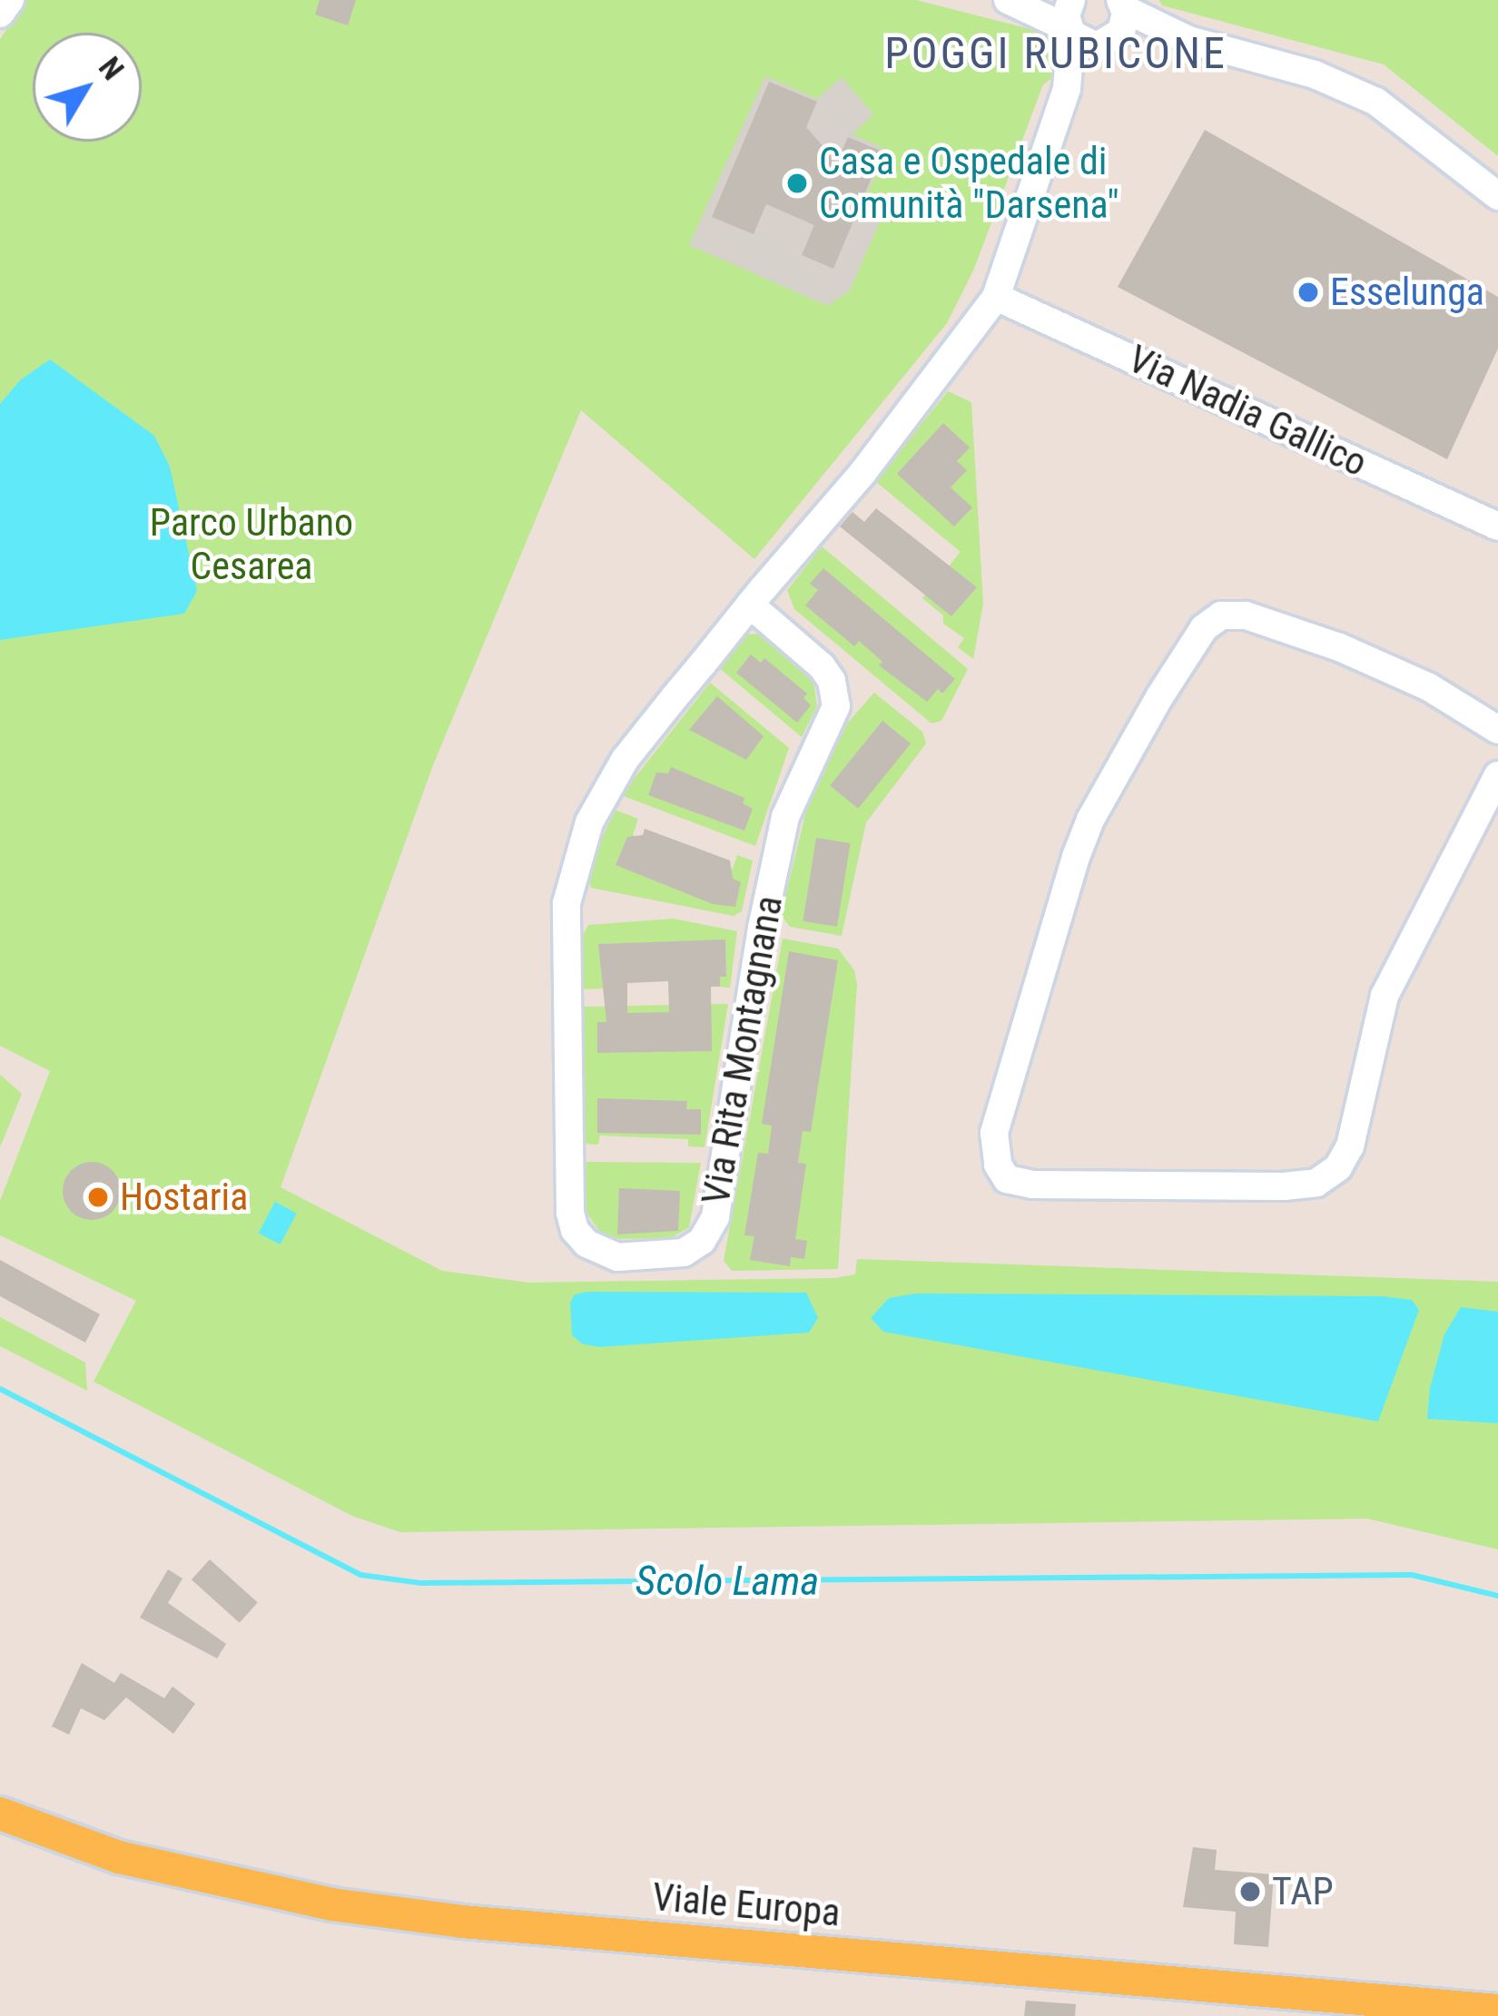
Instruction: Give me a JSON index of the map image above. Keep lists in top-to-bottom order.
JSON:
{
  "streets": {
    "main road": ["Viale Europa"],
    "street": ["Via Nadia Gallico", "Via Rita Montagnana"]
  },
  "crossings": [
    ["Via Nadia Gallico", "Via Rita Montagnana"]
  ],
  "districts": ["POGGI RUBICONE"],
  "water": ["Scolo Lama"],
  "parks": ["Parco Urbano Cesarea"],
  "places": [
    "Casa e Ospedale di Comunità \"Darsena\"",
    "Esselunga",
    "Hostaria",
    "TAP"
  ],
  "north": "top right"
}
